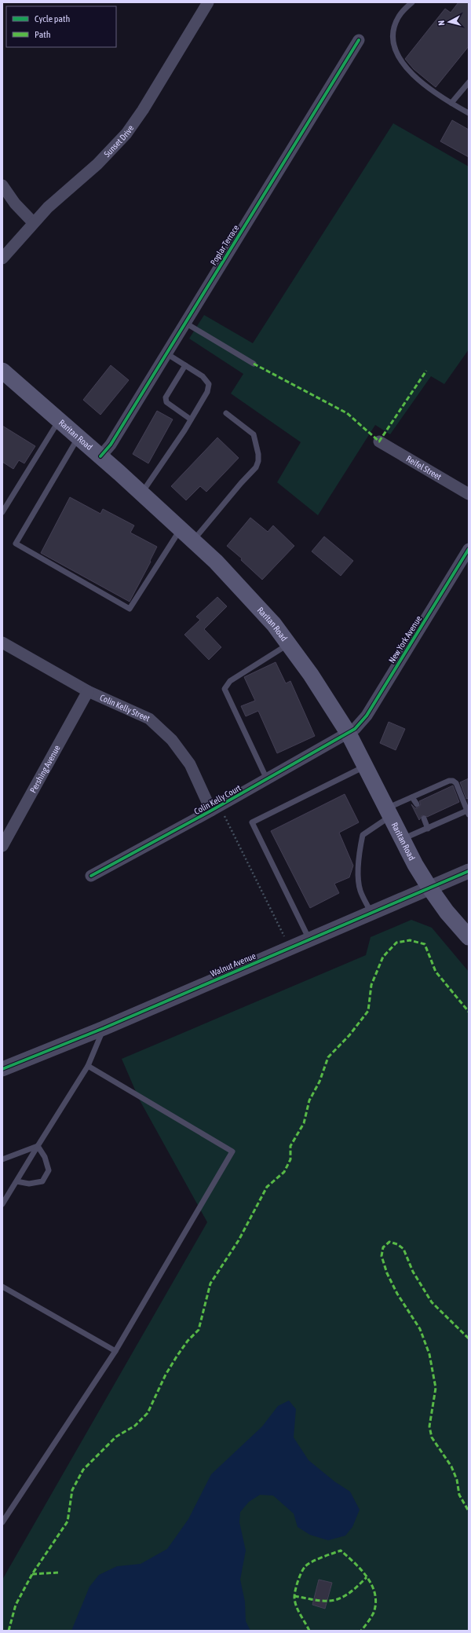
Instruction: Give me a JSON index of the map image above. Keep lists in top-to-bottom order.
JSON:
{
  "streets": {
    "main road": ["Raritan Road"],
    "street": [
      "Sunset Drive",
      "Poplar Terrace",
      "Reifel Street",
      "New York Avenue",
      "Colin Kelly Street",
      "Pershing Avenue",
      "Colin Kelly Court",
      "Walnut Avenue"
    ]
  },
  "crossings": [
    ["Poplar Terrace", "Raritan Road"],
    ["Raritan Road", "New York Avenue"],
    ["Raritan Road", "Colin Kelly Court"],
    ["Raritan Road", "Walnut Avenue"],
    ["New York Avenue", "Colin Kelly Court"],
    ["Colin Kelly Street", "Pershing Avenue"],
    ["Colin Kelly Street", "Colin Kelly Court"]
  ],
  "legend": ["Cycle path", "Path"],
  "north": "left"
}
